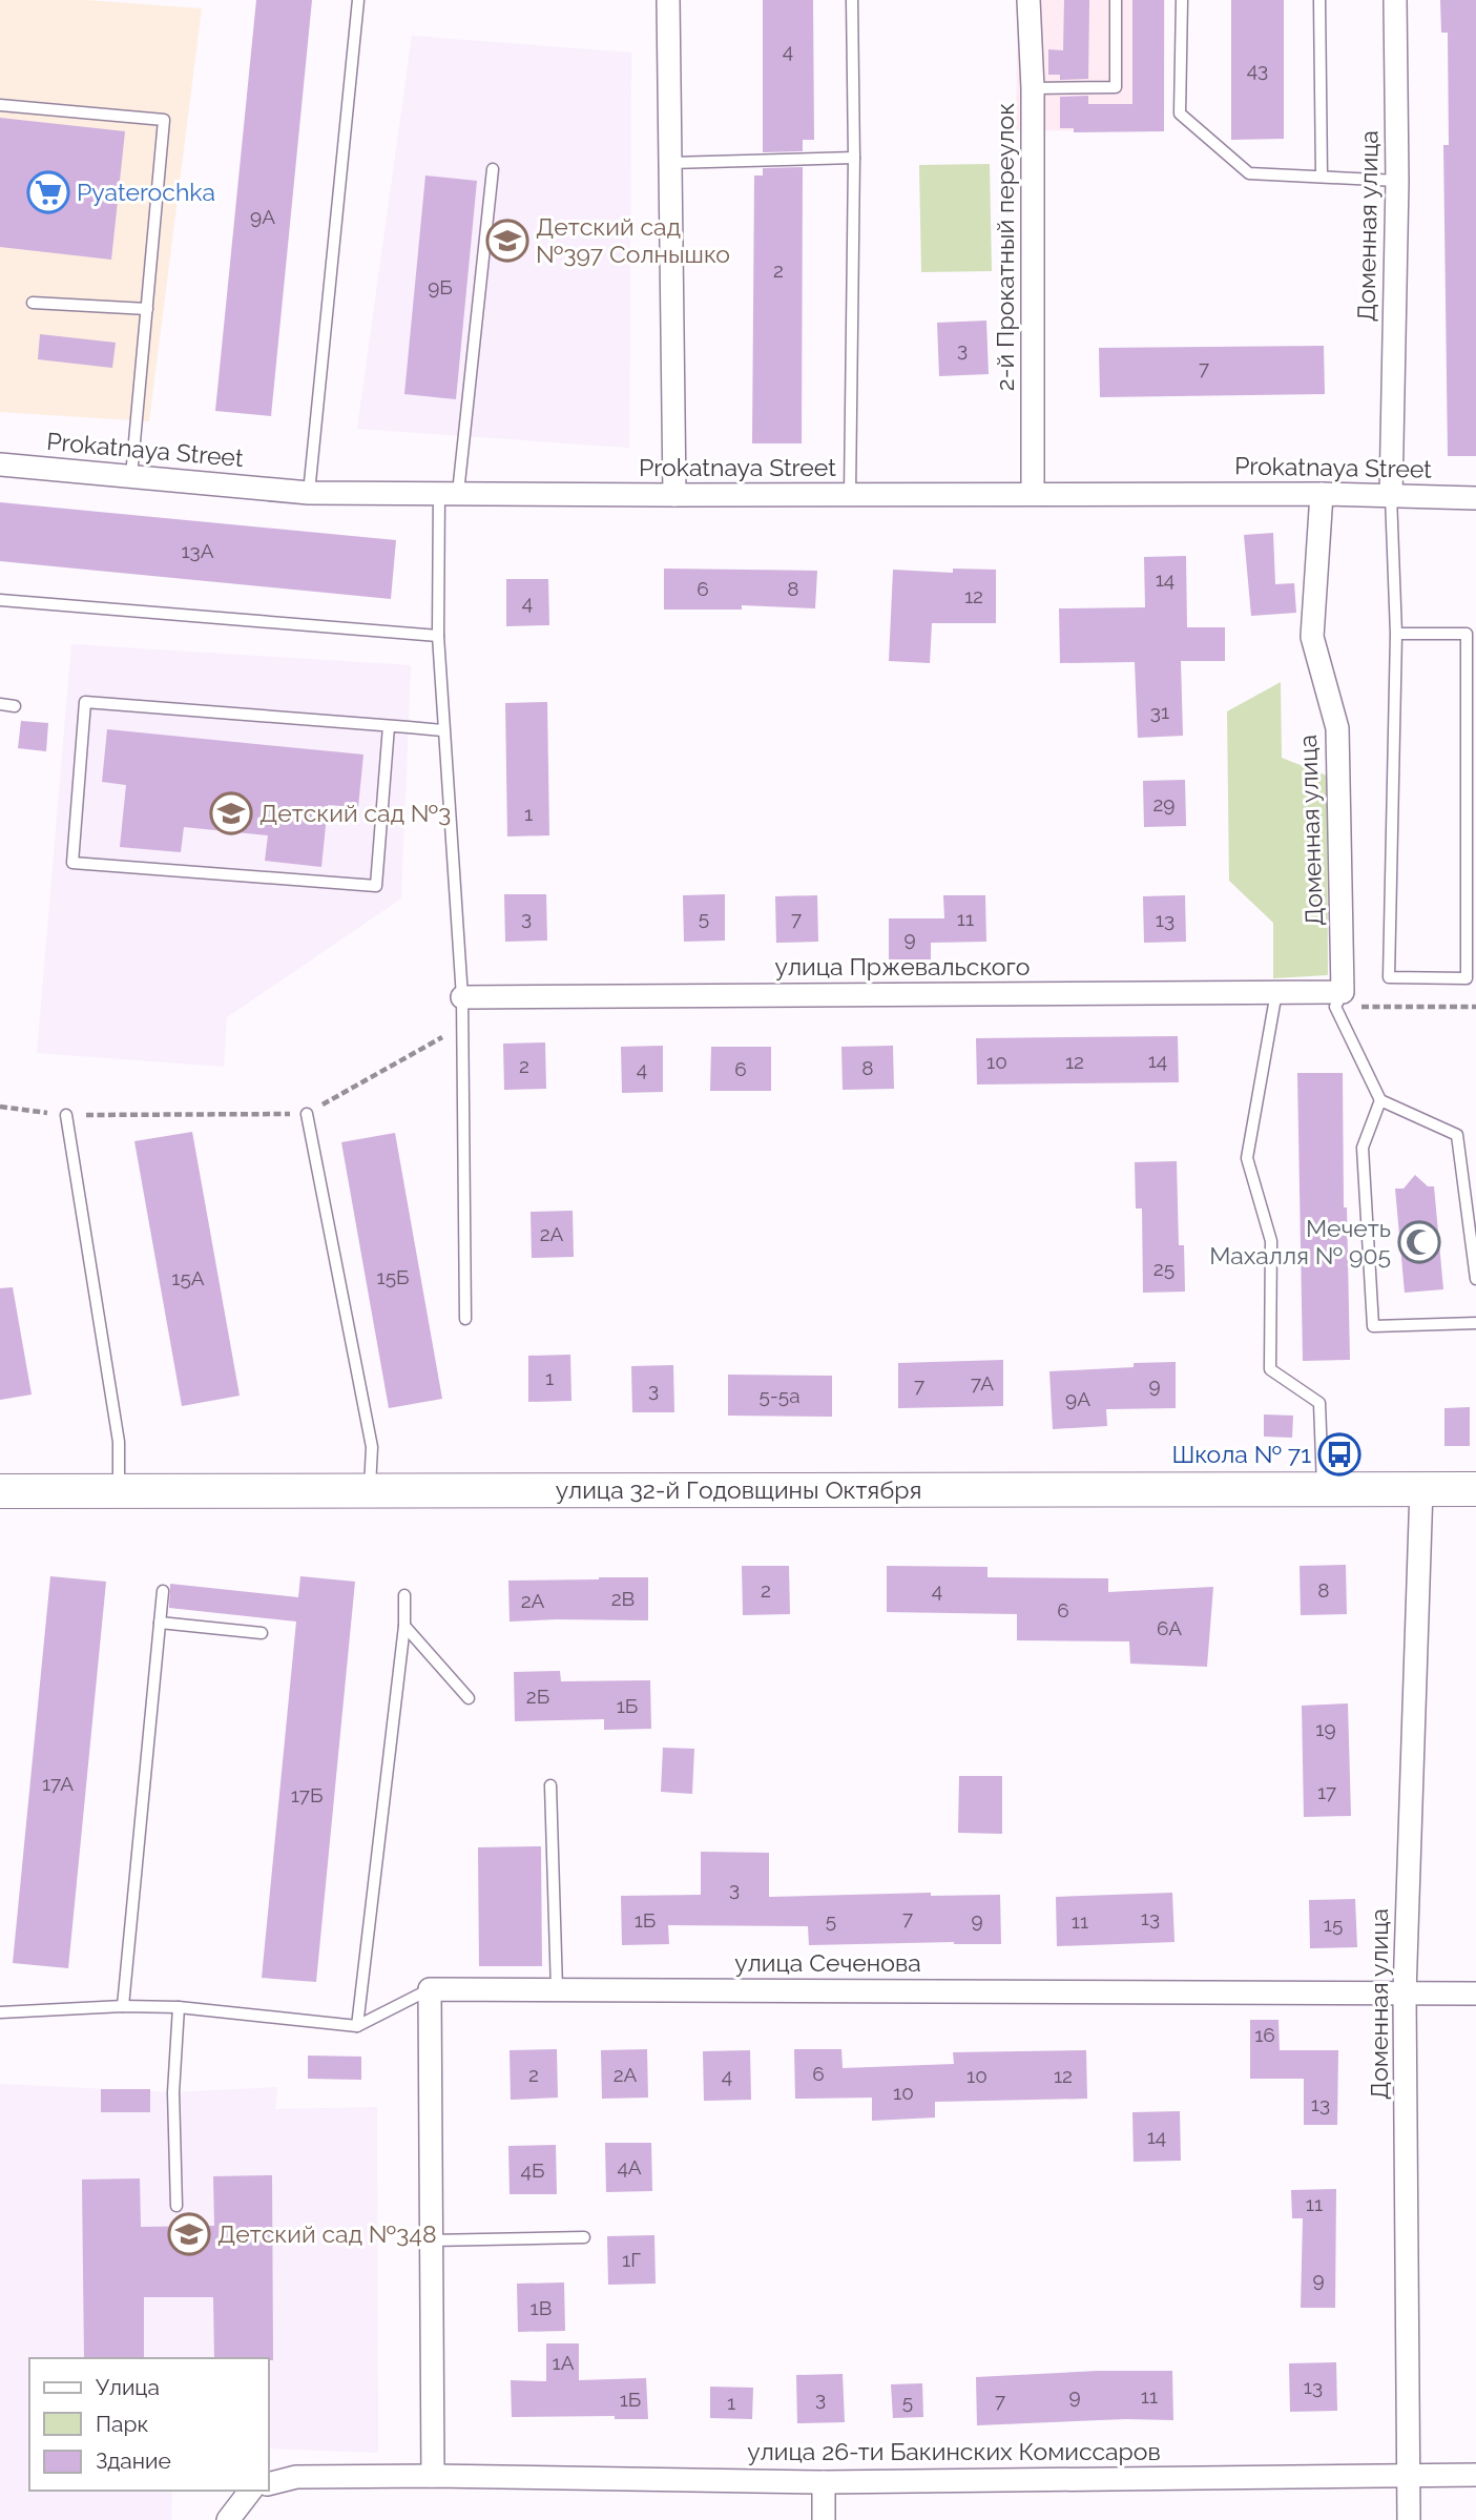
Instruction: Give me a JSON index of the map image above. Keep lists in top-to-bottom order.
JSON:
{
  "streets": {
    "main road": ["улица 32-й Годовщины Октября"],
    "street": [
      "Доменная улица",
      "2-й Прокатный переулок",
      "Prokatnaya Street",
      "улица Пржевальского",
      "улица Сеченова",
      "улица 26-ти Бакинских Комиссаров"
    ]
  },
  "crossings": [
    ["Доменная улица", "Prokatnaya Street"],
    ["Доменная улица", "улица Пржевальского"],
    ["Доменная улица", "улица 32-й Годовщины Октября"],
    ["Доменная улица", "улица Сеченова"],
    ["Доменная улица", "улица 26-ти Бакинских Комиссаров"],
    ["2-й Прокатный переулок", "Prokatnaya Street"]
  ],
  "places": {
    "supermarket": ["Pyaterochka"],
    "school or university": ["Детский сад №397 Солнышко", "Детский сад №3", "Детский сад №348"],
    "mosque": ["Мечеть Махалля № 905"],
    "bus stop": ["Школа № 71"]
  },
  "house_numbers": [
    "4",
    "43",
    "9А",
    "2",
    "9Б",
    "3",
    "7",
    "13А",
    "14",
    "6",
    "8",
    "12",
    "4",
    "31",
    "29",
    "1",
    "3",
    "5",
    "7",
    "11",
    "13",
    "9",
    "14",
    "10",
    "12",
    "2",
    "8",
    "4",
    "6",
    "2А",
    "25",
    "15Б",
    "15А",
    "1",
    "7А",
    "7",
    "9",
    "3",
    "5-5а",
    "9А",
    "2",
    "4",
    "8",
    "2В",
    "2А",
    "6",
    "6А",
    "2Б",
    "1Б",
    "19",
    "17А",
    "17",
    "17Б",
    "3",
    "7",
    "13",
    "1Б",
    "5",
    "9",
    "11",
    "15",
    "16",
    "6",
    "2",
    "2А",
    "4",
    "10",
    "12",
    "10",
    "13",
    "14",
    "4А",
    "4Б",
    "11",
    "1Г",
    "9",
    "1В",
    "1А",
    "13",
    "9",
    "11",
    "3",
    "1Б",
    "7",
    "5",
    "1"
  ],
  "legend": ["Улица", "Парк", "Здание"]
}
